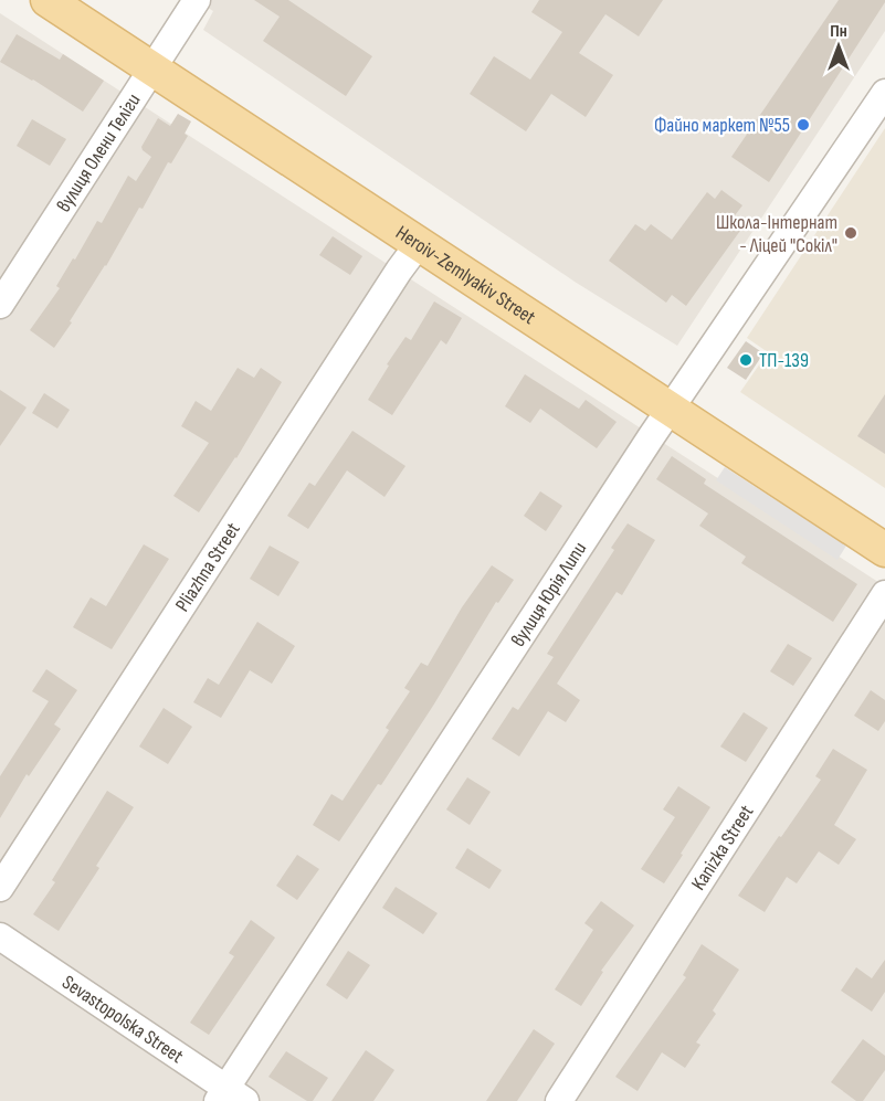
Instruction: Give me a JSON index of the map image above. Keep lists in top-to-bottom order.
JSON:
{
  "streets": {
    "main road": ["Heroiv-Zemlyakiv Street"],
    "street": [
      "вулиця Олени Теліги",
      "Pliazhna Street",
      "вулиця Юрія Липи",
      "Kanizka Street",
      "Sevastopolska Street"
    ]
  },
  "crossings": [
    ["вулиця Олени Теліги", "Heroiv-Zemlyakiv Street"],
    ["Heroiv-Zemlyakiv Street", "Pliazhna Street"],
    ["Heroiv-Zemlyakiv Street", "вулиця Юрія Липи"],
    ["вулиця Юрія Липи", "Sevastopolska Street"]
  ],
  "places": ["Файно маркет №55", "Школа-Інтернат - Ліцей \"Сокіл\"", "ТП-139"],
  "north": "top"
}
